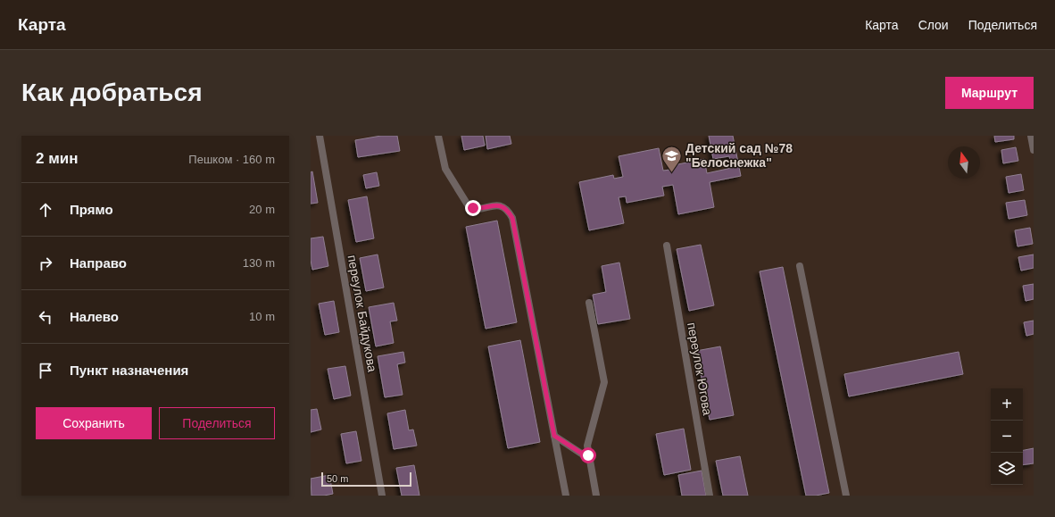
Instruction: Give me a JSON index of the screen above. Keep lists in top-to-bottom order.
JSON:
{
  "streets": {
    "street": ["переулок Байдукова", "переулок Югова"]
  },
  "places": {
    "school or university": ["Детский сад №78 \"Белоснежка\""]
  },
  "scale_bar": "50 m",
  "north": "top",
  "page": {
    "header": "Карта",
    "nav": ["Карта", "Слои", "Поделиться"],
    "buttons": [
      "Маршрут",
      ["Сохранить", "Поделиться"]
    ],
    "title": "Как добраться",
    "heading": ["2 мин", "Пешком · 160 m"],
    "list": [
      ["Прямо", "20 m"],
      ["Направо", "130 m"],
      ["Налево", "10 m"],
      "Пункт назначения"
    ],
    "map_buttons": ["+", "−"],
    "scale": "50 m"
  }
}
